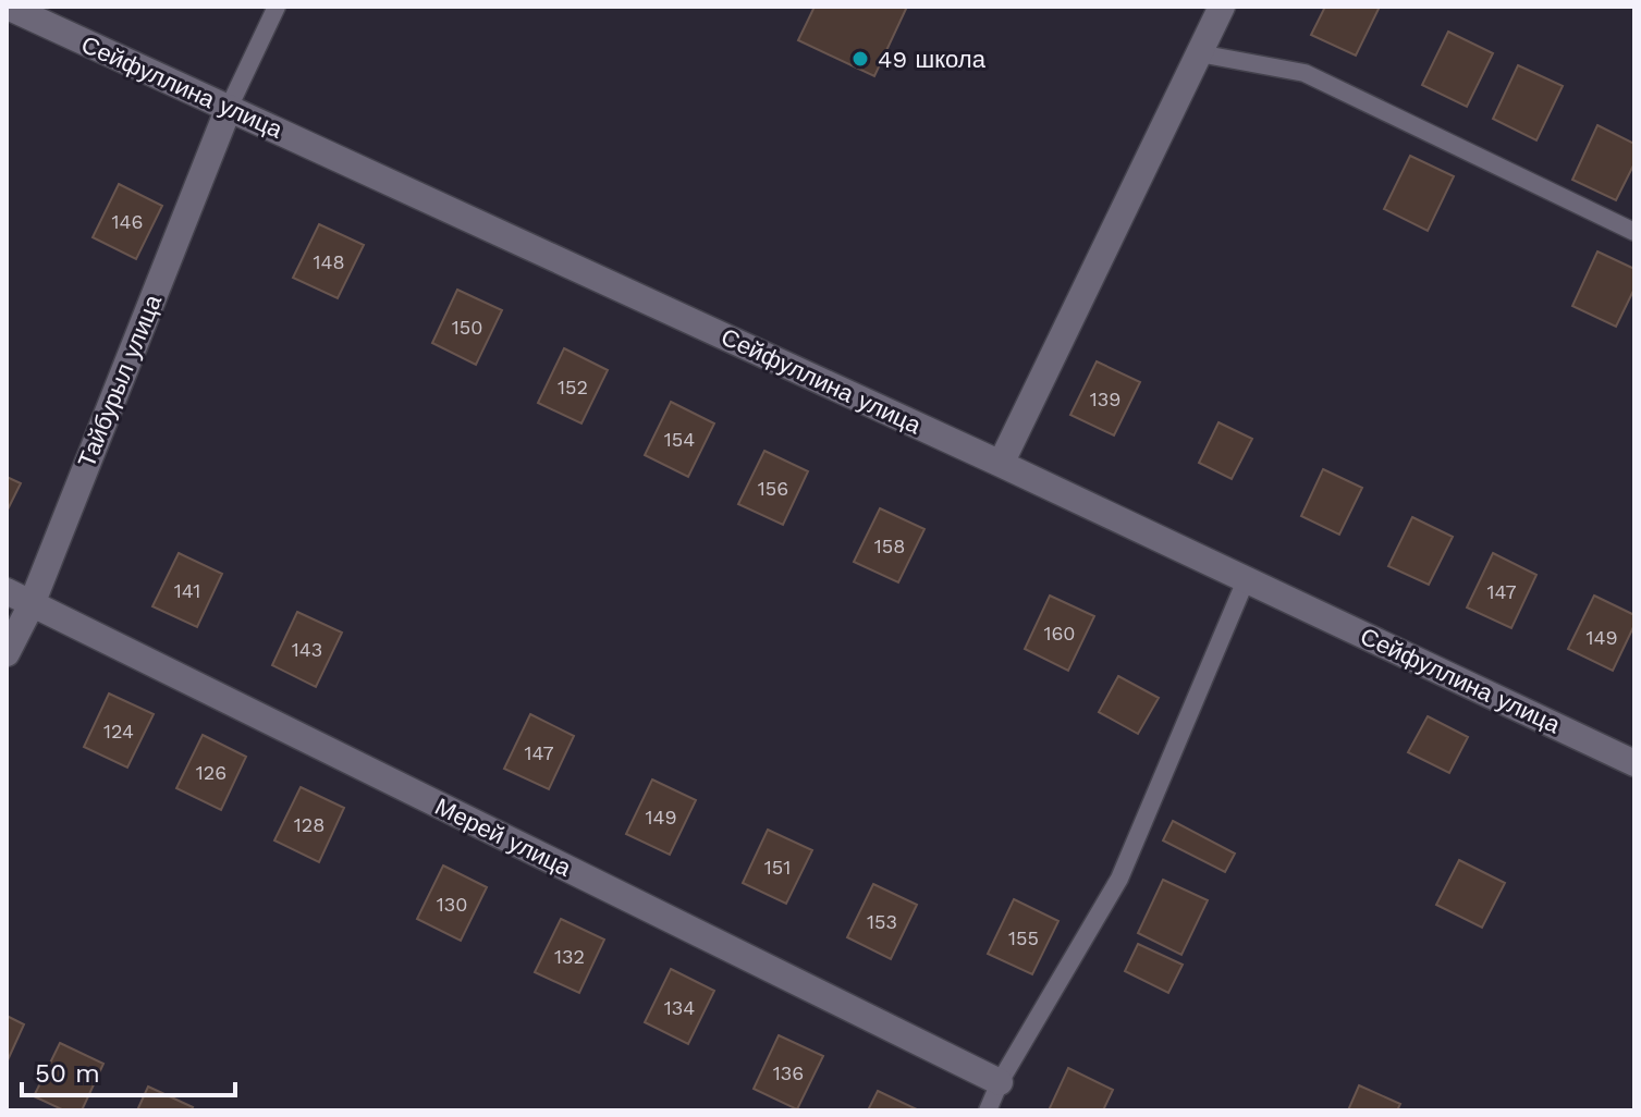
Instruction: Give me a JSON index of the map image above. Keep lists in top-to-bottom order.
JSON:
{
  "streets": {
    "street": ["Сейфуллина улица", "Тайбурыл улица", "Мерей улица"]
  },
  "crossings": [
    ["Сейфуллина улица", "Тайбурыл улица"],
    ["Тайбурыл улица", "Мерей улица"]
  ],
  "places": ["49 школа"],
  "house_numbers": [
    "146",
    "148",
    "150",
    "152",
    "139",
    "154",
    "156",
    "158",
    "141",
    "147",
    "160",
    "149",
    "143",
    "124",
    "147",
    "126",
    "149",
    "128",
    "151",
    "130",
    "153",
    "155",
    "132",
    "134",
    "136"
  ],
  "scale_bar": "50 m"
}
